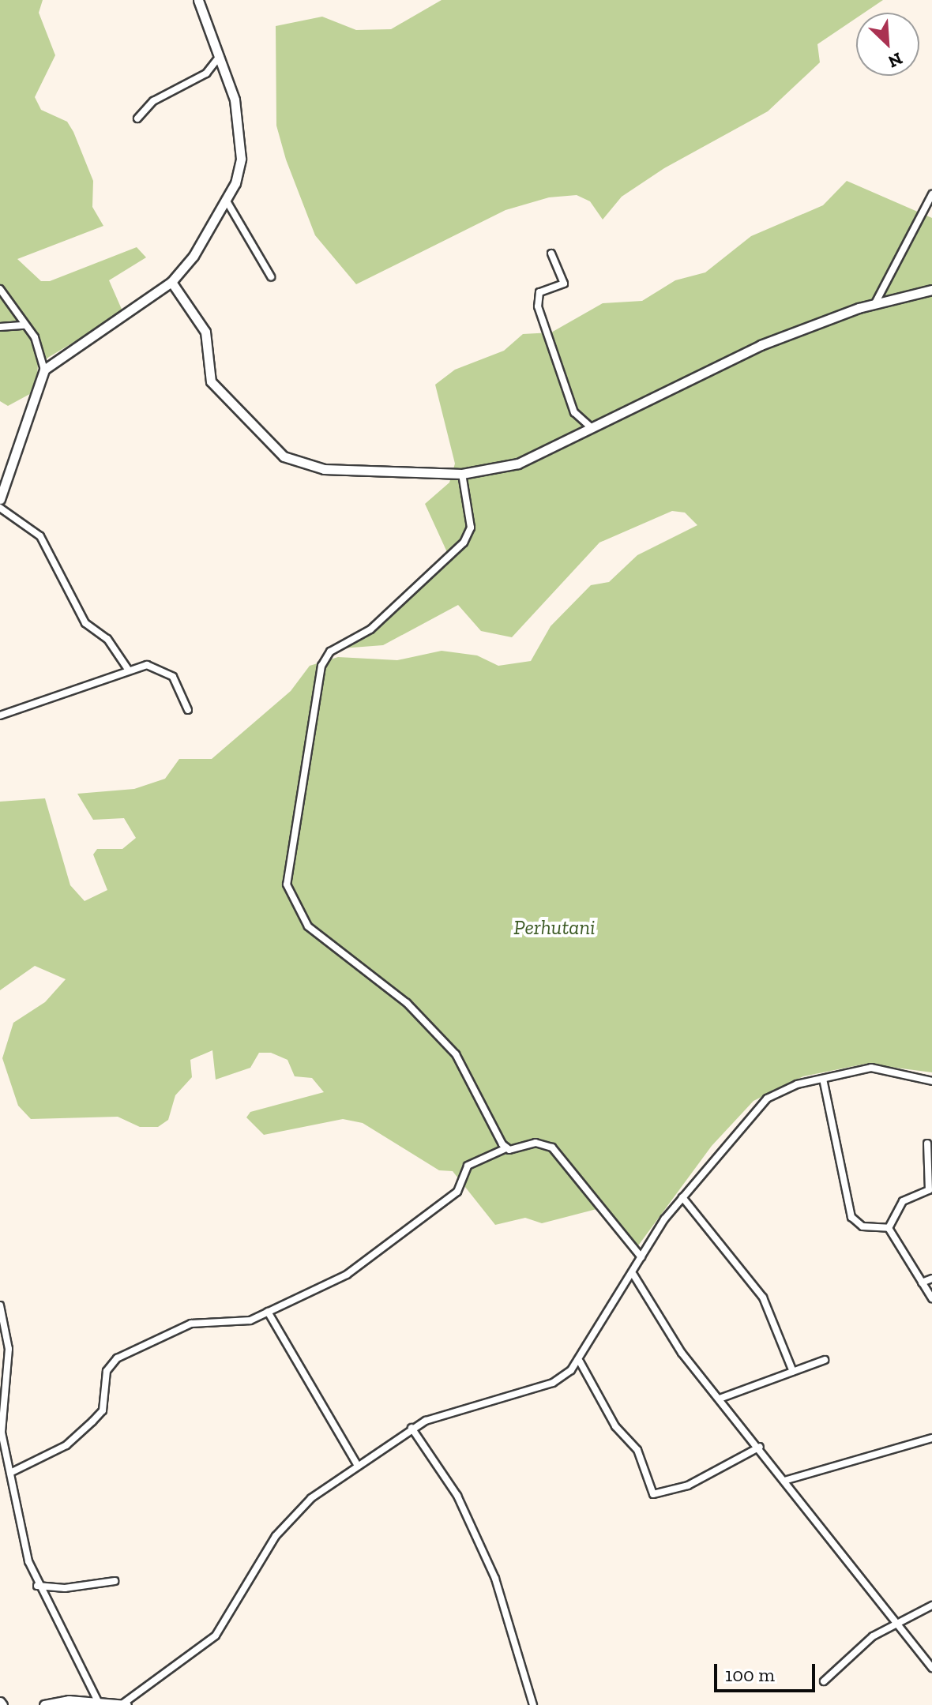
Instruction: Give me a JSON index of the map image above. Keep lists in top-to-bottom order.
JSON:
{
  "parks": ["Perhutani"],
  "scale_bar": "100 m",
  "north": "bottom right"
}
